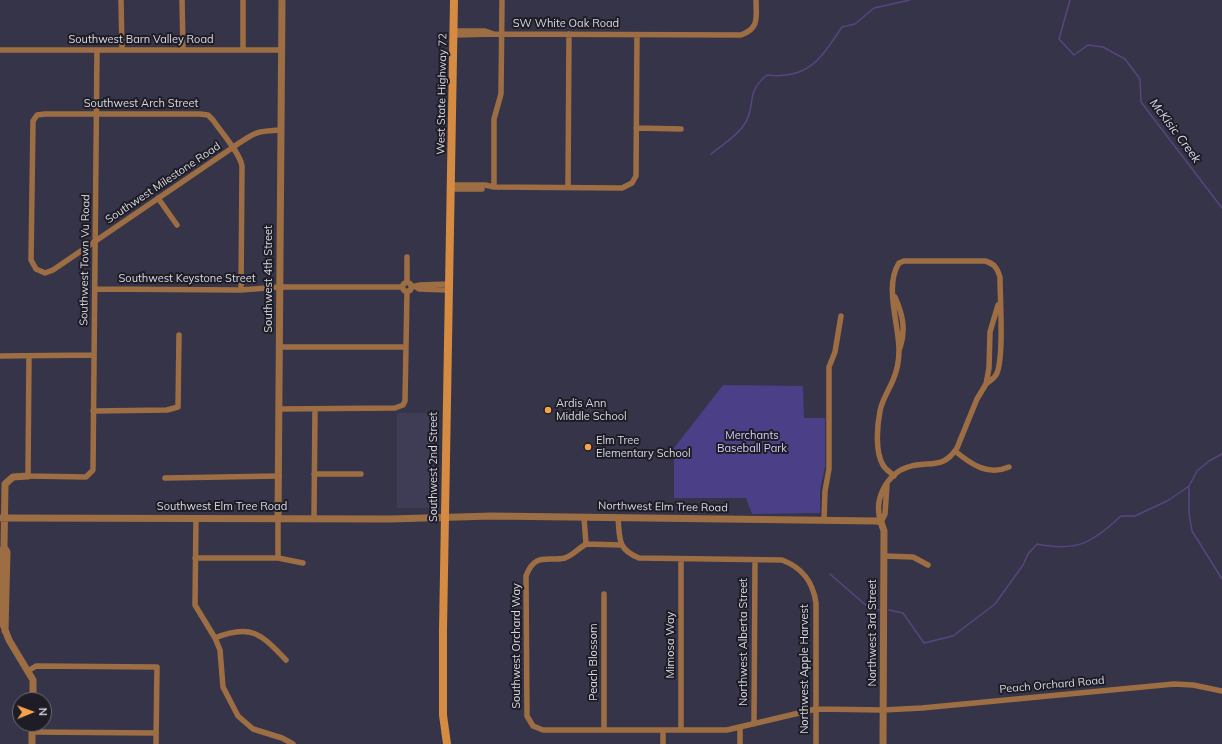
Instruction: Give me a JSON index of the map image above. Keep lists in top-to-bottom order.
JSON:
{
  "streets": {
    "main road": ["West State Highway 72", "Southwest 2nd Street"],
    "street": [
      "SW White Oak Road",
      "Southwest Barn Valley Road",
      "Southwest Arch Street",
      "Southwest Milestone Road",
      "Southwest Town Vu Road",
      "Southwest Keystone Street",
      "Southwest 4th Street",
      "Southwest Elm Tree Road",
      "Northwest Elm Tree Road",
      "Northwest 3rd Street",
      "Northwest Alberta Street",
      "Mimosa Way",
      "Southwest Orchard Way",
      "Peach Blossom",
      "Northwest Apple Harvest",
      "Peach Orchard Road"
    ]
  },
  "crossings": [
    ["SW White Oak Road", "West State Highway 72"],
    ["Southwest Barn Valley Road", "Southwest Town Vu Road"],
    ["Southwest Barn Valley Road", "Southwest 4th Street"],
    ["West State Highway 72", "Southwest 2nd Street"],
    ["Southwest Arch Street", "Southwest Milestone Road"],
    ["Southwest Arch Street", "Southwest Town Vu Road"],
    ["Southwest Milestone Road", "Southwest Town Vu Road"],
    ["Southwest Milestone Road", "Southwest 4th Street"],
    ["Southwest Town Vu Road", "Southwest Keystone Street"],
    ["Southwest Keystone Street", "Southwest 4th Street"],
    ["Southwest Keystone Street", "Southwest 2nd Street"],
    ["Southwest 4th Street", "Southwest Elm Tree Road"],
    ["Southwest 2nd Street", "Southwest Elm Tree Road"],
    ["Southwest 2nd Street", "Northwest Elm Tree Road"],
    ["Southwest Elm Tree Road", "Northwest Elm Tree Road"],
    ["Northwest Elm Tree Road", "Northwest 3rd Street"],
    ["Northwest 3rd Street", "Peach Orchard Road"],
    ["Northwest Alberta Street", "Southwest Orchard Way"],
    ["Northwest Alberta Street", "Northwest Apple Harvest"],
    ["Mimosa Way", "Southwest Orchard Way"],
    ["Southwest Orchard Way", "Peach Blossom"],
    ["Southwest Orchard Way", "Northwest Apple Harvest"],
    ["Southwest Orchard Way", "Peach Orchard Road"],
    ["Northwest Apple Harvest", "Peach Orchard Road"]
  ],
  "water": ["McKisic Creek"],
  "parks": ["Merchants Baseball Park"],
  "places": ["Ardis Ann Middle School", "Elm Tree Elementary School"],
  "north": "right"
}
